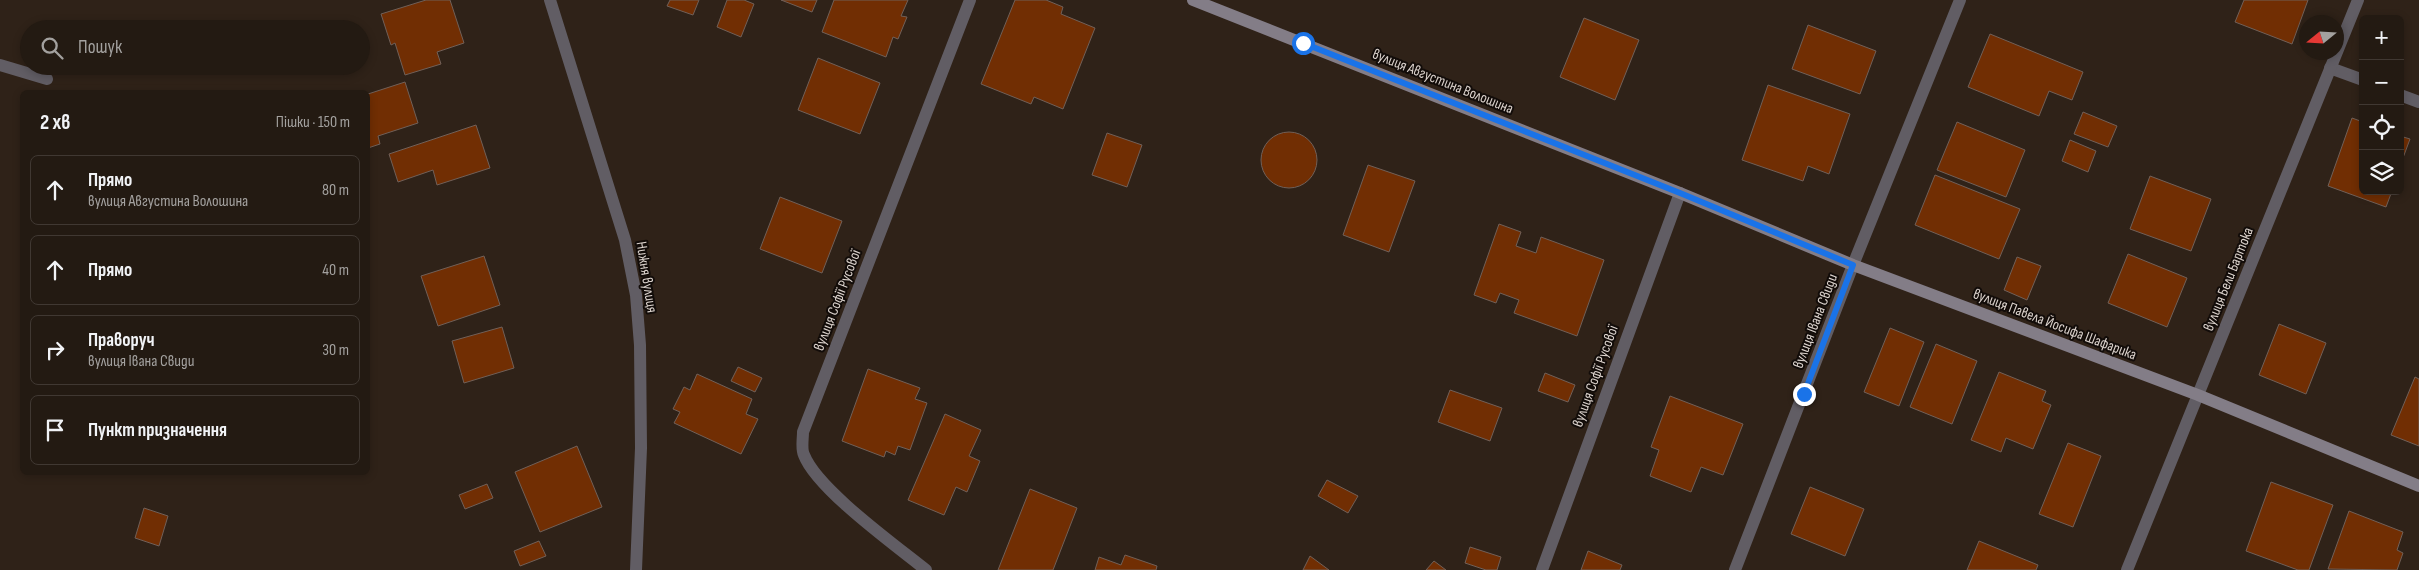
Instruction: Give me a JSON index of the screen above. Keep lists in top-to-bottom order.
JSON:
{
  "streets": {
    "street": [
      "вулиця Августина Волошина",
      "Нижня вулиця",
      "вулиця Бели Бартока",
      "вулиця Софії Русової",
      "вулиця Івана Свиди",
      "вулиця Павела Йосифа Шафарика"
    ]
  },
  "crossings": [
    ["вулиця Августина Волошина", "вулиця Софії Русової"],
    ["вулиця Августина Волошина", "вулиця Павела Йосифа Шафарика"],
    ["вулиця Бели Бартока", "вулиця Павела Йосифа Шафарика"],
    ["вулиця Софії Русової", "вулиця Павела Йосифа Шафарика"],
    ["вулиця Івана Свиди", "вулиця Павела Йосифа Шафарика"]
  ],
  "north": "left",
  "page": {
    "map_buttons": ["+", "−"],
    "search": "Пошук",
    "heading": ["2 хв", "Пішки · 150 m"],
    "list": [
      ["Прямо", "вулиця Августина Волошина", "80 m"],
      ["Прямо", "40 m"],
      ["Праворуч", "вулиця Івана Свиди", "30 m"],
      "Пункт призначення"
    ]
  }
}
